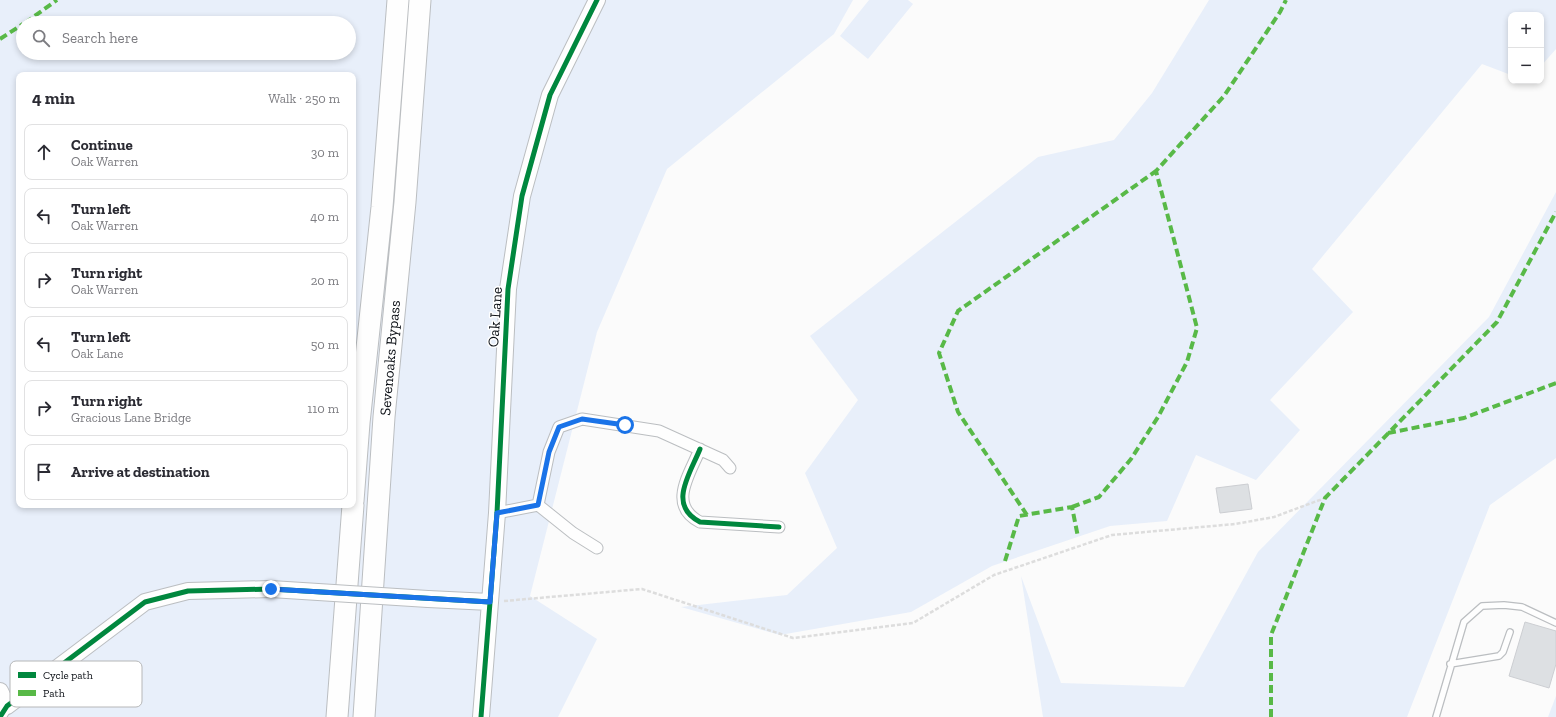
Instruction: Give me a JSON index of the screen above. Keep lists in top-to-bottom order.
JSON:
{
  "streets": {
    "highway": ["Sevenoaks Bypass"],
    "street": ["Oak Lane"]
  },
  "legend": ["Cycle path", "Path"],
  "page": {
    "map_buttons": ["+", "−"],
    "search": "Search here",
    "heading": ["4 min", "Walk · 250 m"],
    "list": [
      ["Continue", "Oak Warren", "30 m"],
      ["Turn left", "Oak Warren", "40 m"],
      ["Turn right", "Oak Warren", "20 m"],
      ["Turn left", "Oak Lane", "50 m"],
      ["Turn right", "Gracious Lane Bridge", "110 m"],
      "Arrive at destination"
    ]
  }
}
